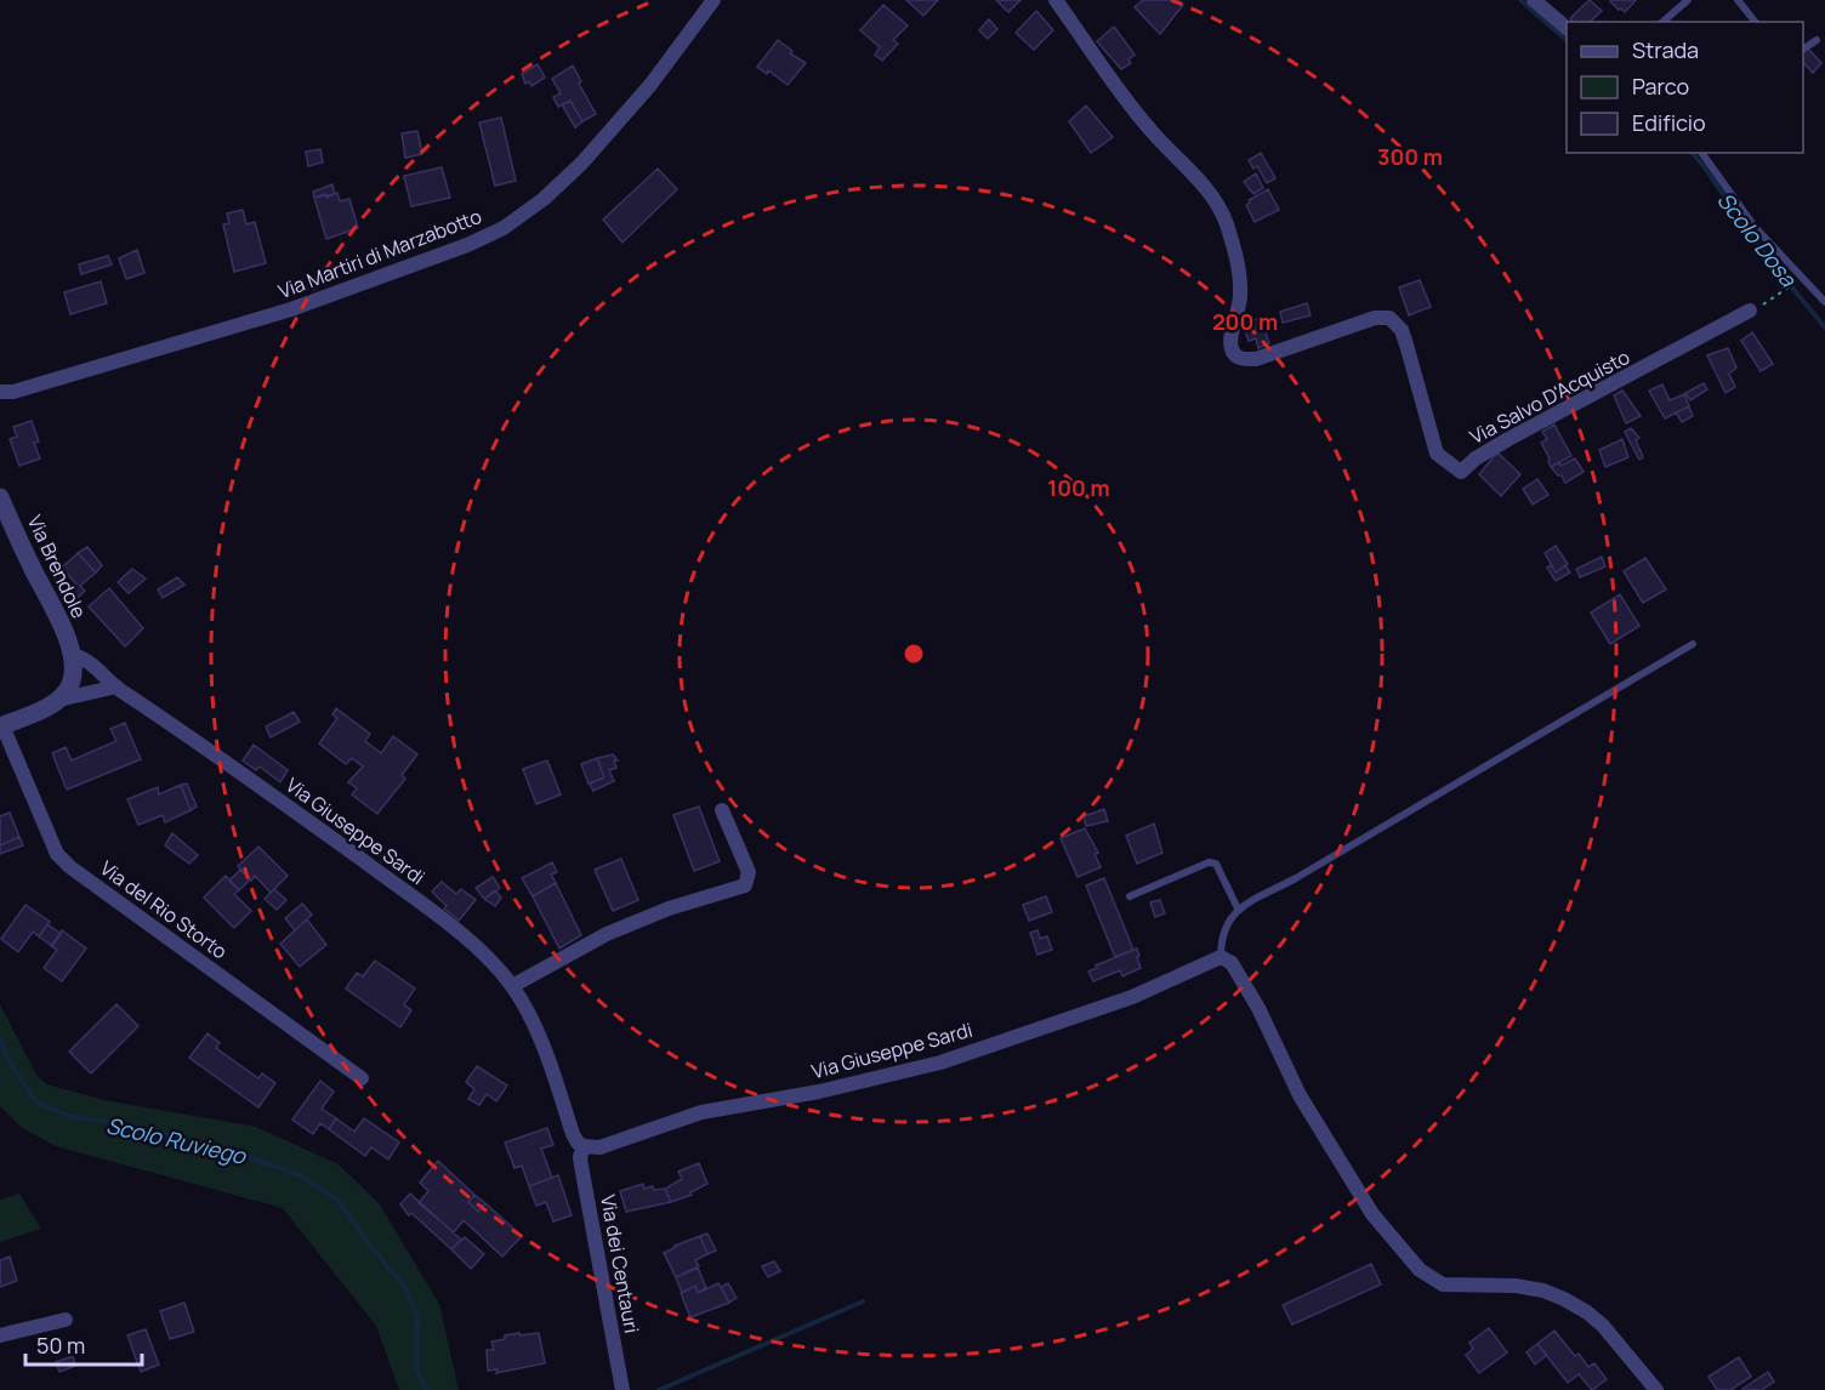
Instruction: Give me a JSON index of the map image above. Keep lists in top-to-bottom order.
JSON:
{
  "streets": {
    "street": [
      "Via Martiri di Marzabotto",
      "Via Salvo D'Acquisto",
      "Via Brendole",
      "Via Giuseppe Sardi",
      "Via del Rio Storto",
      "Via dei Centauri"
    ]
  },
  "crossings": [
    ["Via Brendole", "Via Giuseppe Sardi"],
    ["Via Giuseppe Sardi", "Via dei Centauri"]
  ],
  "water": ["Scolo Dosa", "Scolo Ruviego"],
  "legend": ["Strada", "Parco", "Edificio"],
  "scale_bar": "50 m",
  "rings": ["300 m", "200 m", "100 m"]
}
